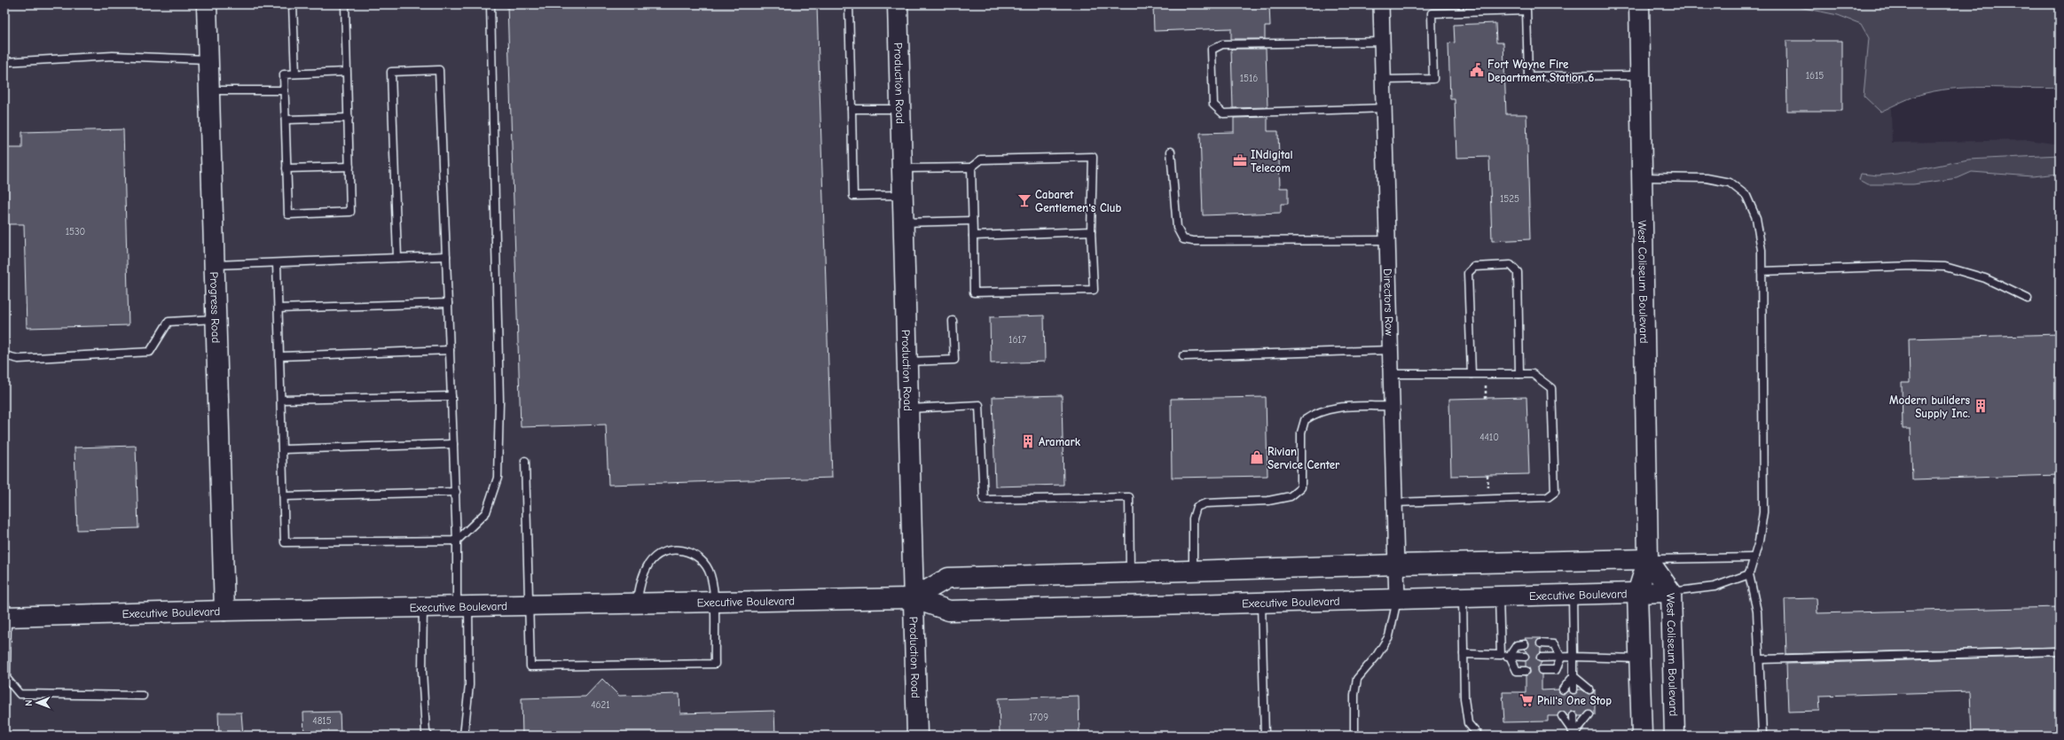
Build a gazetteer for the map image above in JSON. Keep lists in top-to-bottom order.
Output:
{
  "streets": {
    "main road": [
      "Production Road",
      "West Coliseum Boulevard",
      "Progress Road",
      "Executive Boulevard"
    ],
    "street": ["Directors Row"]
  },
  "crossings": [
    ["Production Road", "Executive Boulevard"],
    ["West Coliseum Boulevard", "Executive Boulevard"],
    ["Directors Row", "Executive Boulevard"],
    ["Progress Road", "Executive Boulevard"]
  ],
  "places": {
    "public building": ["Fort Wayne Fire Department Station 6"],
    "office": ["INdigital Telecom"],
    "bar": ["Cabaret Gentlemen's Club"],
    "building": ["Modern builders Supply Inc.", "Aramark"],
    "shop": ["Rivian Service Center"],
    "supermarket": ["Phil's One Stop"]
  },
  "house_numbers": [
    "1615",
    "1516",
    "1525",
    "1530",
    "1617",
    "4410",
    "4621",
    "1709",
    "4815"
  ],
  "north": "left"
}
